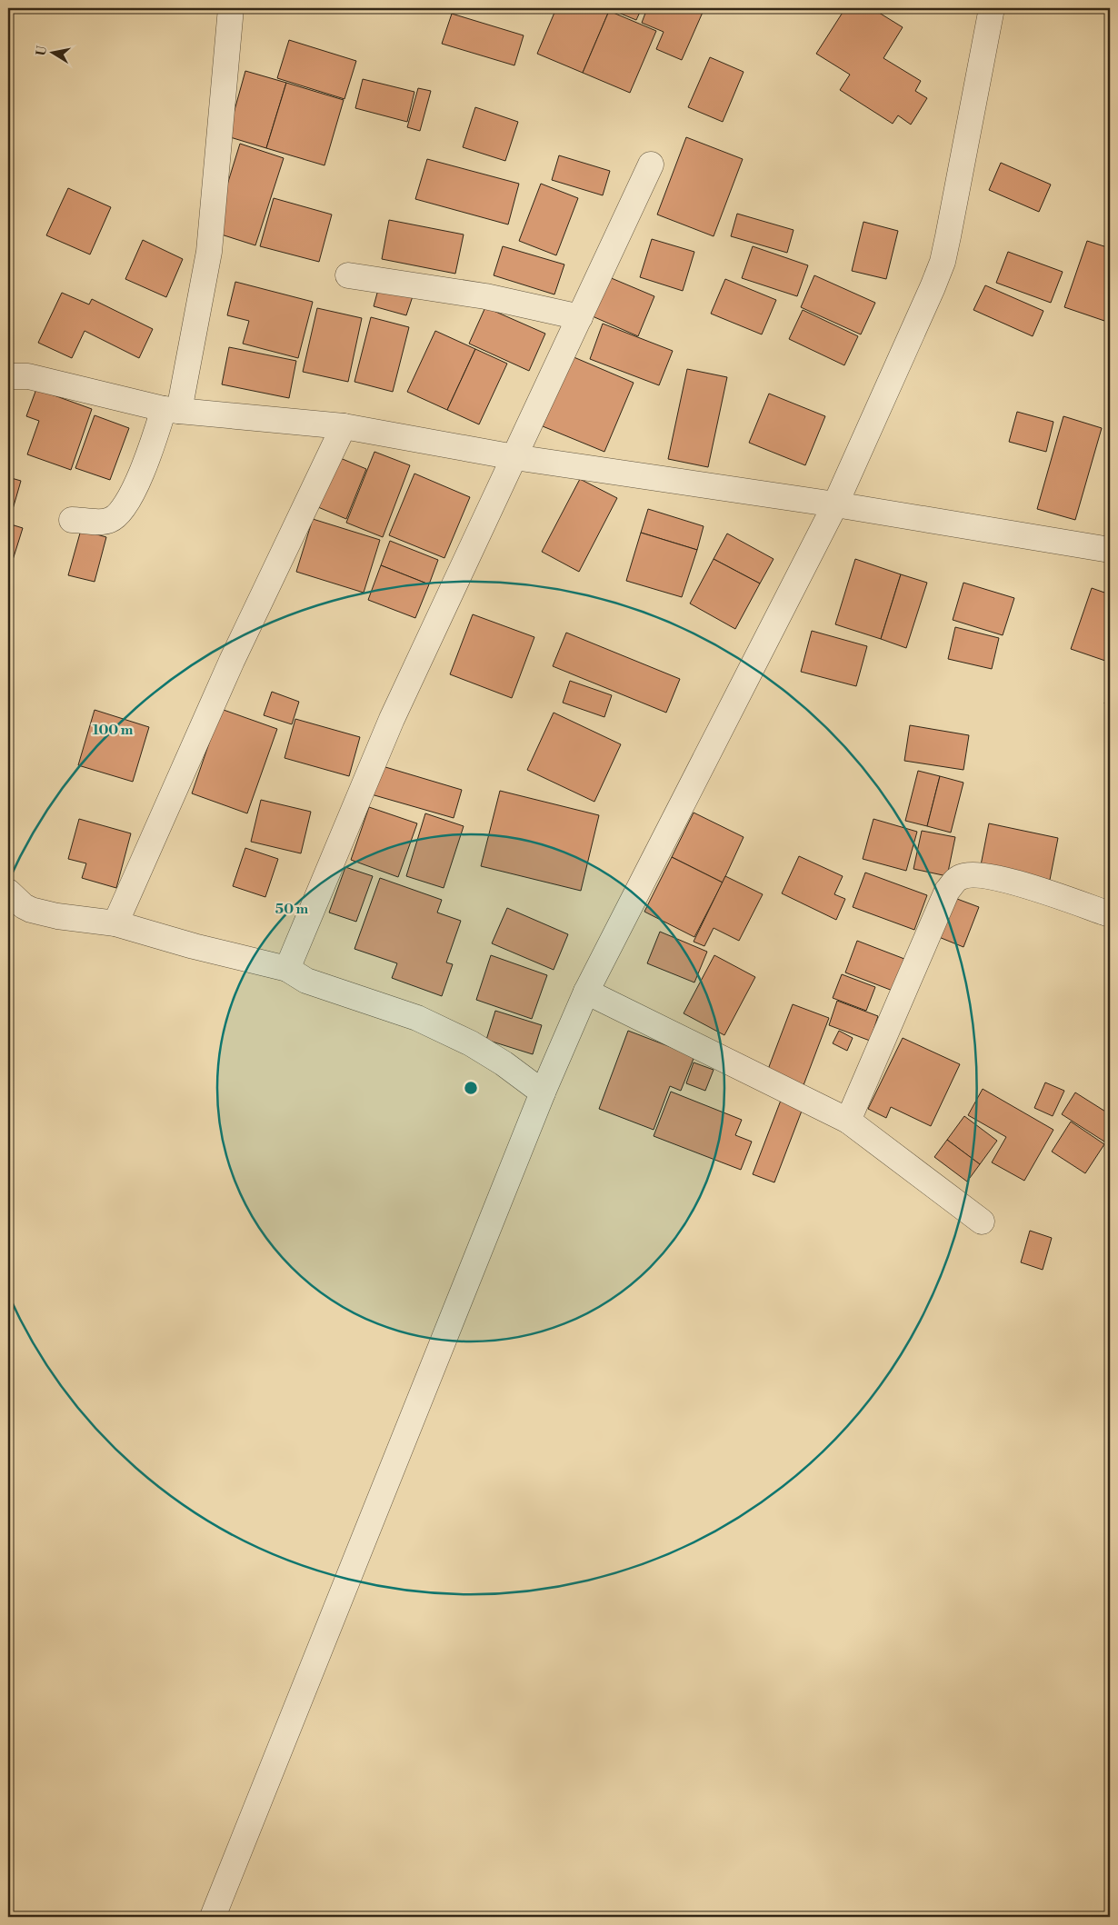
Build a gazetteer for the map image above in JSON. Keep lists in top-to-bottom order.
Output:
{
  "north": "left",
  "rings": ["100 m", "50 m"]
}
